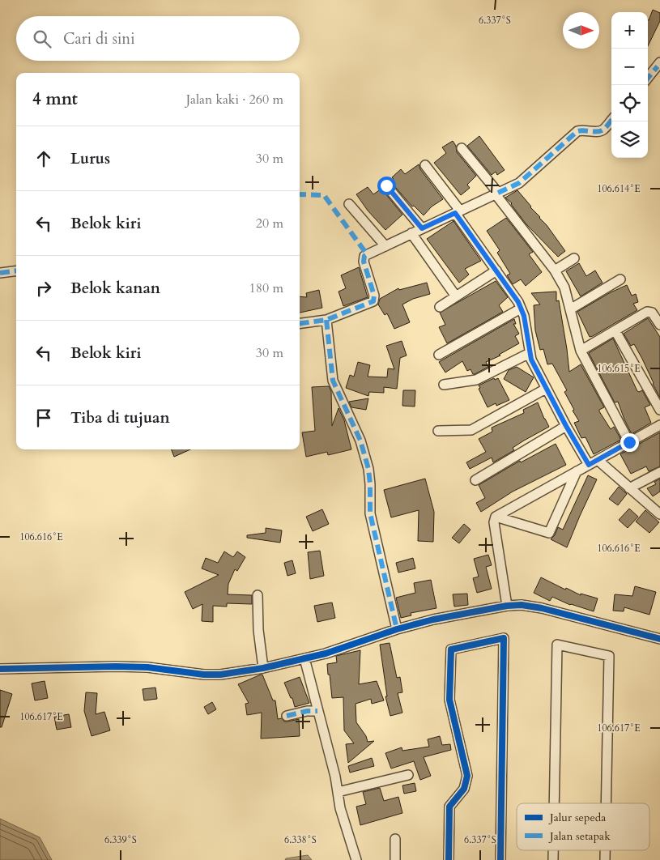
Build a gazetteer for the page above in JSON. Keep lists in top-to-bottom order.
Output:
{
  "legend": ["Jalur sepeda", "Jalan setapak"],
  "north": "right",
  "page": {
    "map_buttons": ["+", "−"],
    "search": "Cari di sini",
    "heading": ["4 mnt", "Jalan kaki · 260 m"],
    "list": [
      ["Lurus", "30 m"],
      ["Belok kiri", "20 m"],
      ["Belok kanan", "180 m"],
      ["Belok kiri", "30 m"],
      "Tiba di tujuan"
    ]
  },
  "coordinates": [
    "6.337°S",
    "106.614°E",
    "106.615°E",
    "106.616°E",
    "106.617°E",
    "6.339°S",
    "6.338°S"
  ]
}
